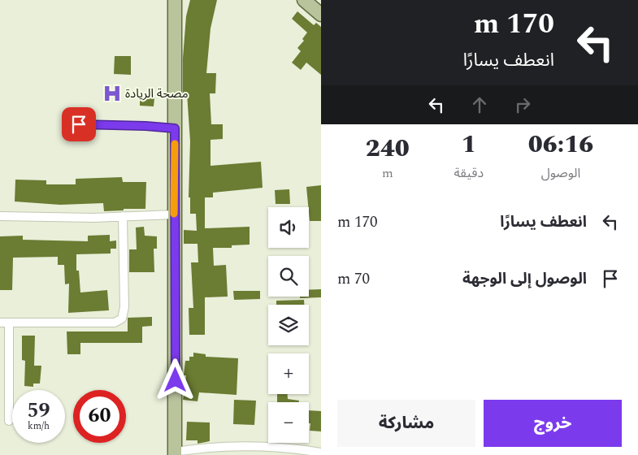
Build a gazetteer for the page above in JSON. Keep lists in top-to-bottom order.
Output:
{
  "places": {
    "hospital": ["مصحة الريادة"]
  },
  "page": {
    "turn": ["170 m", "انعطف يسارًا"],
    "eta": [
      "06:16",
      "الوصول",
      "1",
      "دقيقة",
      "240",
      "m"
    ],
    "list": [
      {
        "name": "انعطف يسارًا",
        "value": "170 m"
      },
      {
        "name": "الوصول إلى الوجهة",
        "value": "70 m"
      }
    ],
    "map_buttons": ["+", "−"],
    "speed": "59 km/h",
    "limit": "60",
    "buttons": ["خروج", "مشاركة"]
  }
}
